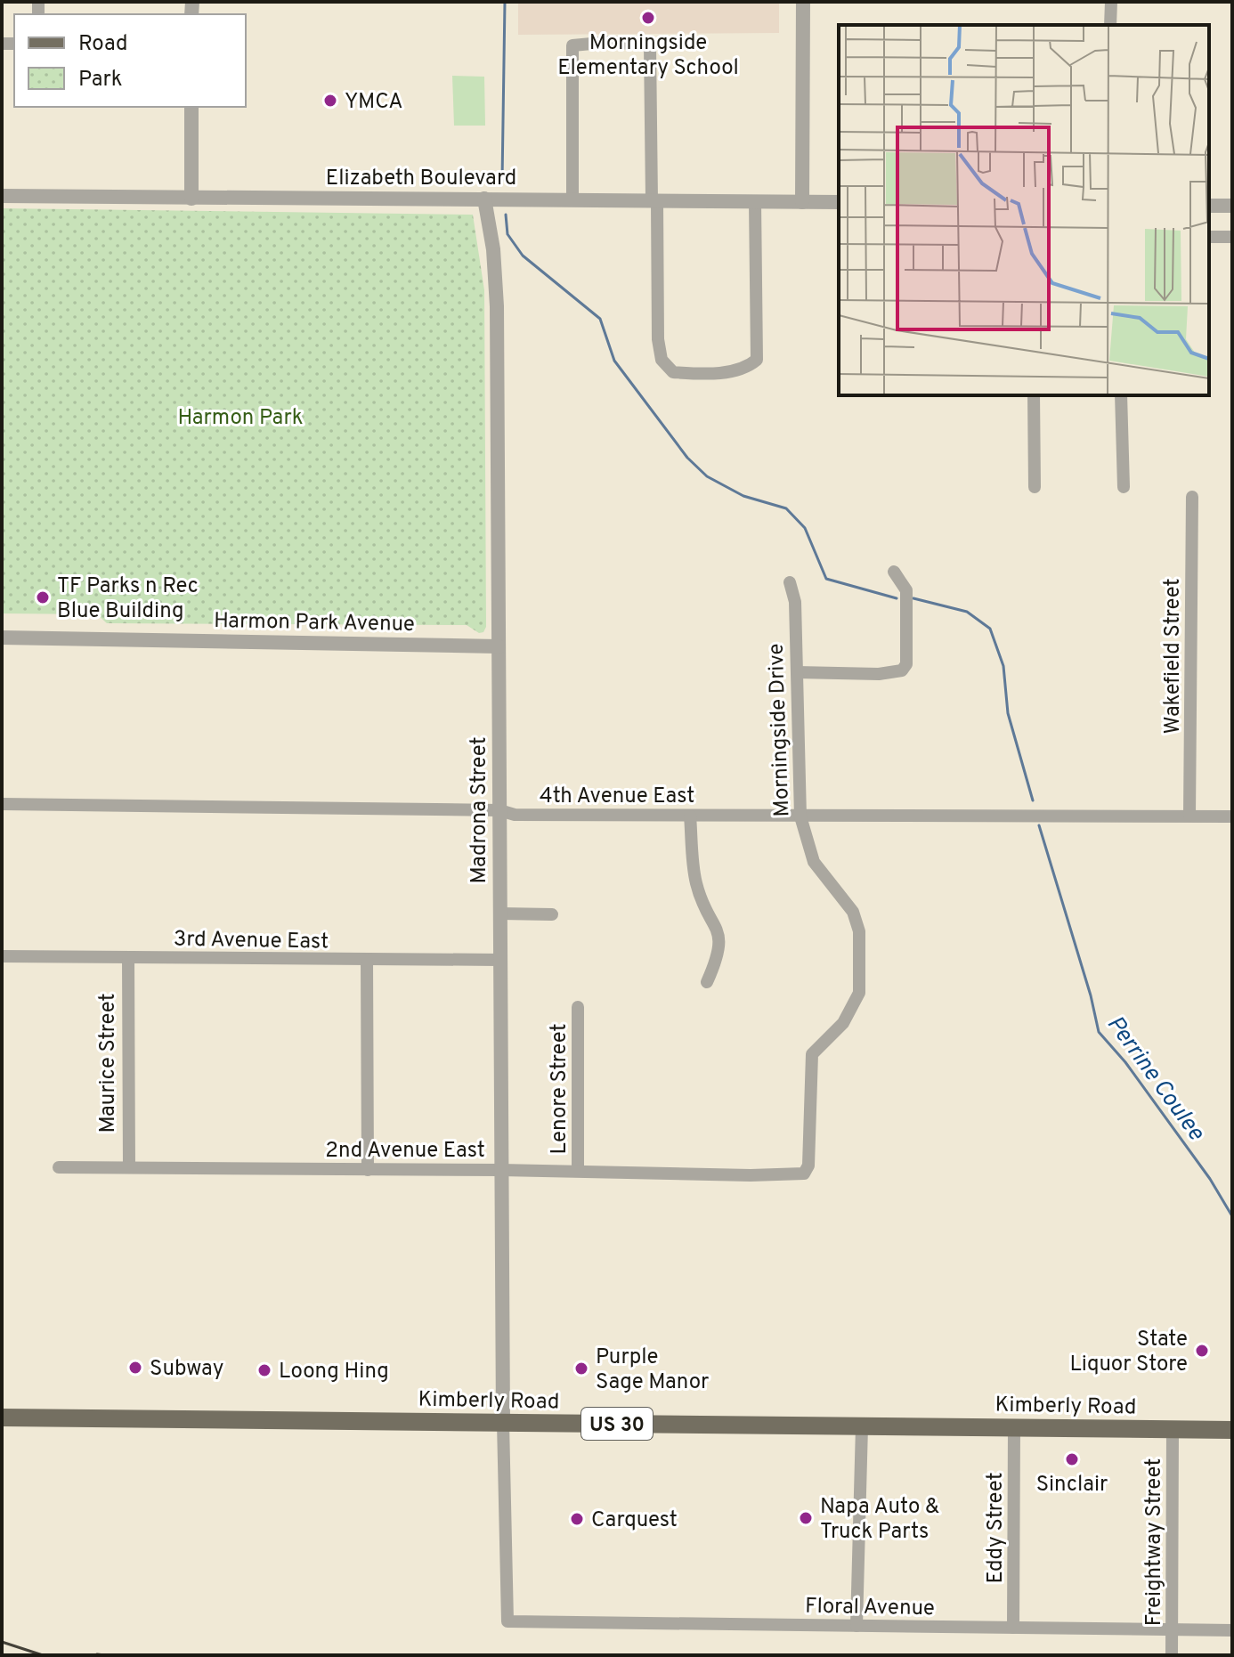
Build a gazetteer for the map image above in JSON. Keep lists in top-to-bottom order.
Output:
{
  "streets": {
    "main road": ["Kimberly Road", "US 30"],
    "street": [
      "Elizabeth Boulevard",
      "Harmon Park Avenue",
      "Wakefield Street",
      "Morningside Drive",
      "4th Avenue East",
      "Madrona Street",
      "3rd Avenue East",
      "Maurice Street",
      "Lenore Street",
      "2nd Avenue East",
      "Eddy Street",
      "Freightway Street",
      "Floral Avenue"
    ]
  },
  "crossings": [
    ["Elizabeth Boulevard", "Madrona Street"],
    ["Harmon Park Avenue", "Madrona Street"],
    ["Wakefield Street", "4th Avenue East"],
    ["Morningside Drive", "4th Avenue East"],
    ["Morningside Drive", "2nd Avenue East"],
    ["4th Avenue East", "Madrona Street"],
    ["Madrona Street", "3rd Avenue East"],
    ["Madrona Street", "2nd Avenue East"],
    ["Madrona Street", "Kimberly Road"],
    ["Madrona Street", "Floral Avenue"],
    ["3rd Avenue East", "Maurice Street"],
    ["Maurice Street", "2nd Avenue East"],
    ["Lenore Street", "2nd Avenue East"],
    ["Kimberly Road", "Eddy Street"],
    ["Kimberly Road", "Freightway Street"],
    ["Kimberly Road", "Floral Avenue"],
    ["Eddy Street", "Floral Avenue"],
    ["Freightway Street", "Floral Avenue"]
  ],
  "water": ["Perrine Coulee"],
  "parks": ["Harmon Park"],
  "places": [
    "Morningside Elementary School",
    "YMCA",
    "TF Parks n Rec Blue Building",
    "State Liquor Store",
    "Subway",
    "Purple Sage Manor",
    "Loong Hing",
    "Sinclair",
    "Napa Auto & Truck Parts",
    "Carquest"
  ],
  "legend": ["Road", "Park"]
}
